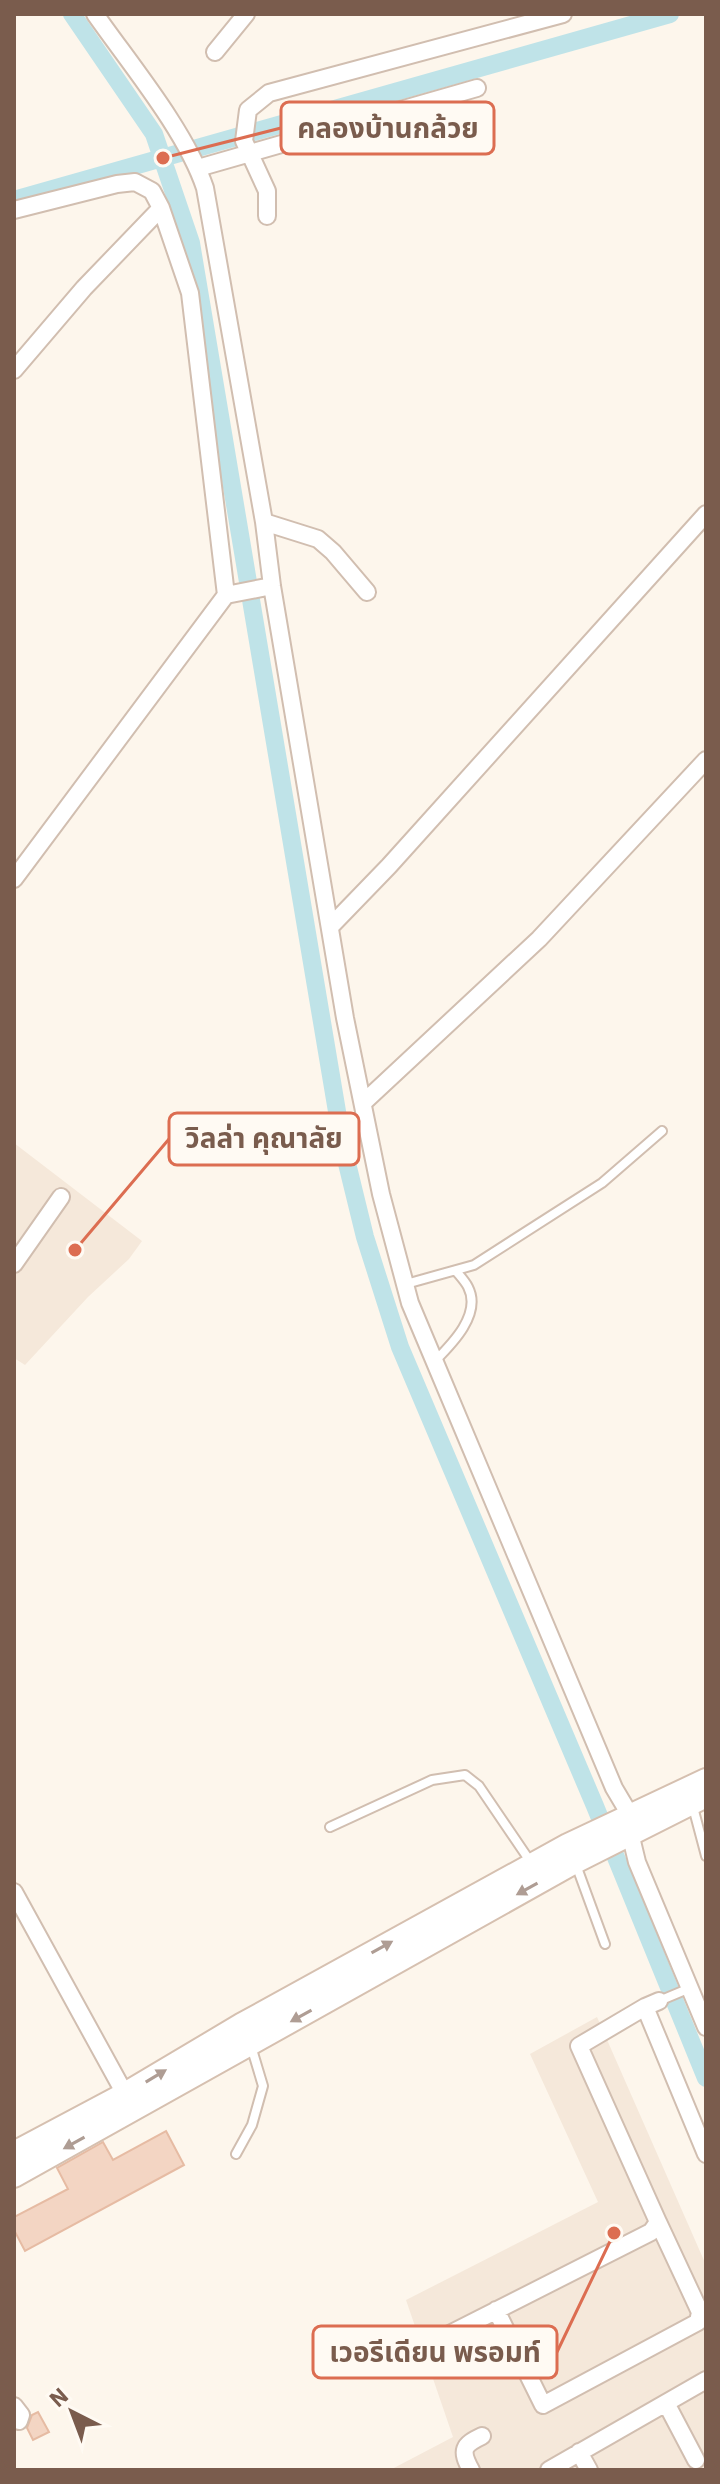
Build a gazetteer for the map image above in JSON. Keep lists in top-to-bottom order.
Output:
{
  "places": ["คลองบ้านกล้วย", "วิลล่า คุณาลัย", "เวอรีเดียน พรอมท์"],
  "north": "top left"
}
